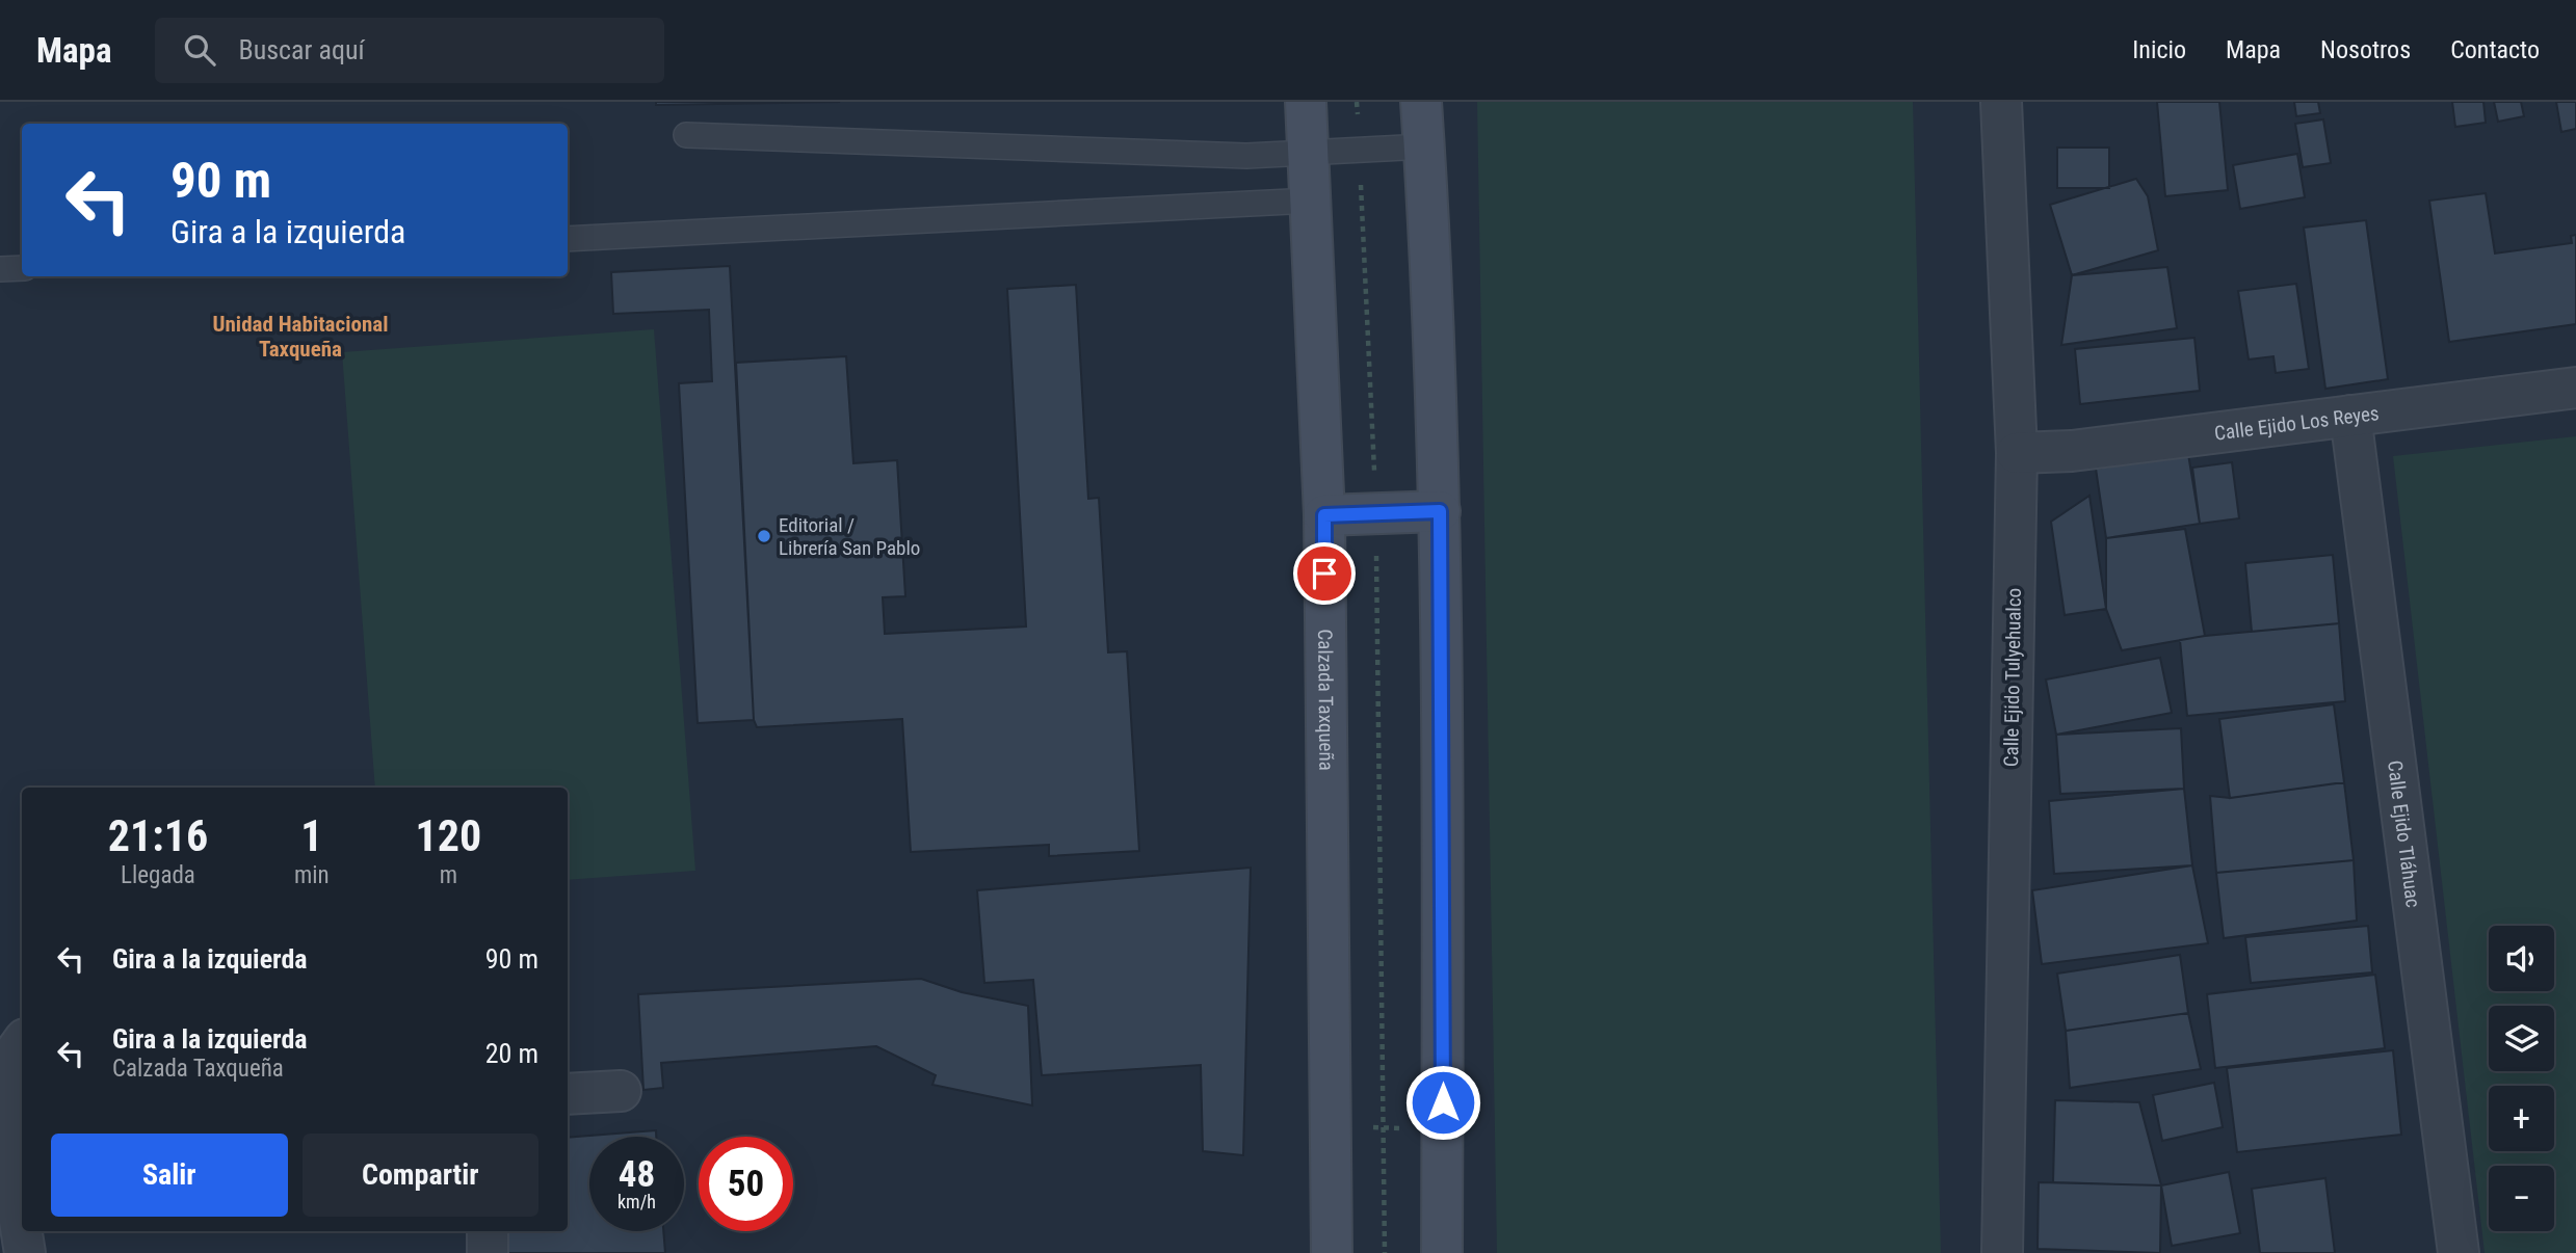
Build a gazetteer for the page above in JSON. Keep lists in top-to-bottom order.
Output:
{
  "streets": {
    "main road": ["Calzada Taxqueña"],
    "street": ["Calle Ejido Los Reyes", "Calle Ejido Tulyehualco", "Calle Ejido Tláhuac"]
  },
  "crossings": [
    ["Calle Ejido Los Reyes", "Calle Ejido Tulyehualco"],
    ["Calle Ejido Los Reyes", "Calle Ejido Tláhuac"]
  ],
  "districts": ["Unidad Habitacional Taxqueña"],
  "places": ["Editorial / Librería San Pablo"],
  "page": {
    "header": "Mapa",
    "search": "Buscar aquí",
    "nav": [
      "Inicio",
      "Mapa",
      "Nosotros",
      "Contacto"
    ],
    "turn": ["90 m", "Gira a la izquierda"],
    "eta": [
      "21:16",
      "Llegada",
      "1",
      "min",
      "120",
      "m"
    ],
    "list": [
      {
        "name": "Gira a la izquierda",
        "value": "90 m"
      },
      {
        "name": "Gira a la izquierda",
        "note": "Calzada Taxqueña",
        "value": "20 m"
      }
    ],
    "map_buttons": ["+", "−"],
    "buttons": ["Salir", "Compartir"],
    "speed": "48 km/h",
    "limit": "50"
  }
}
